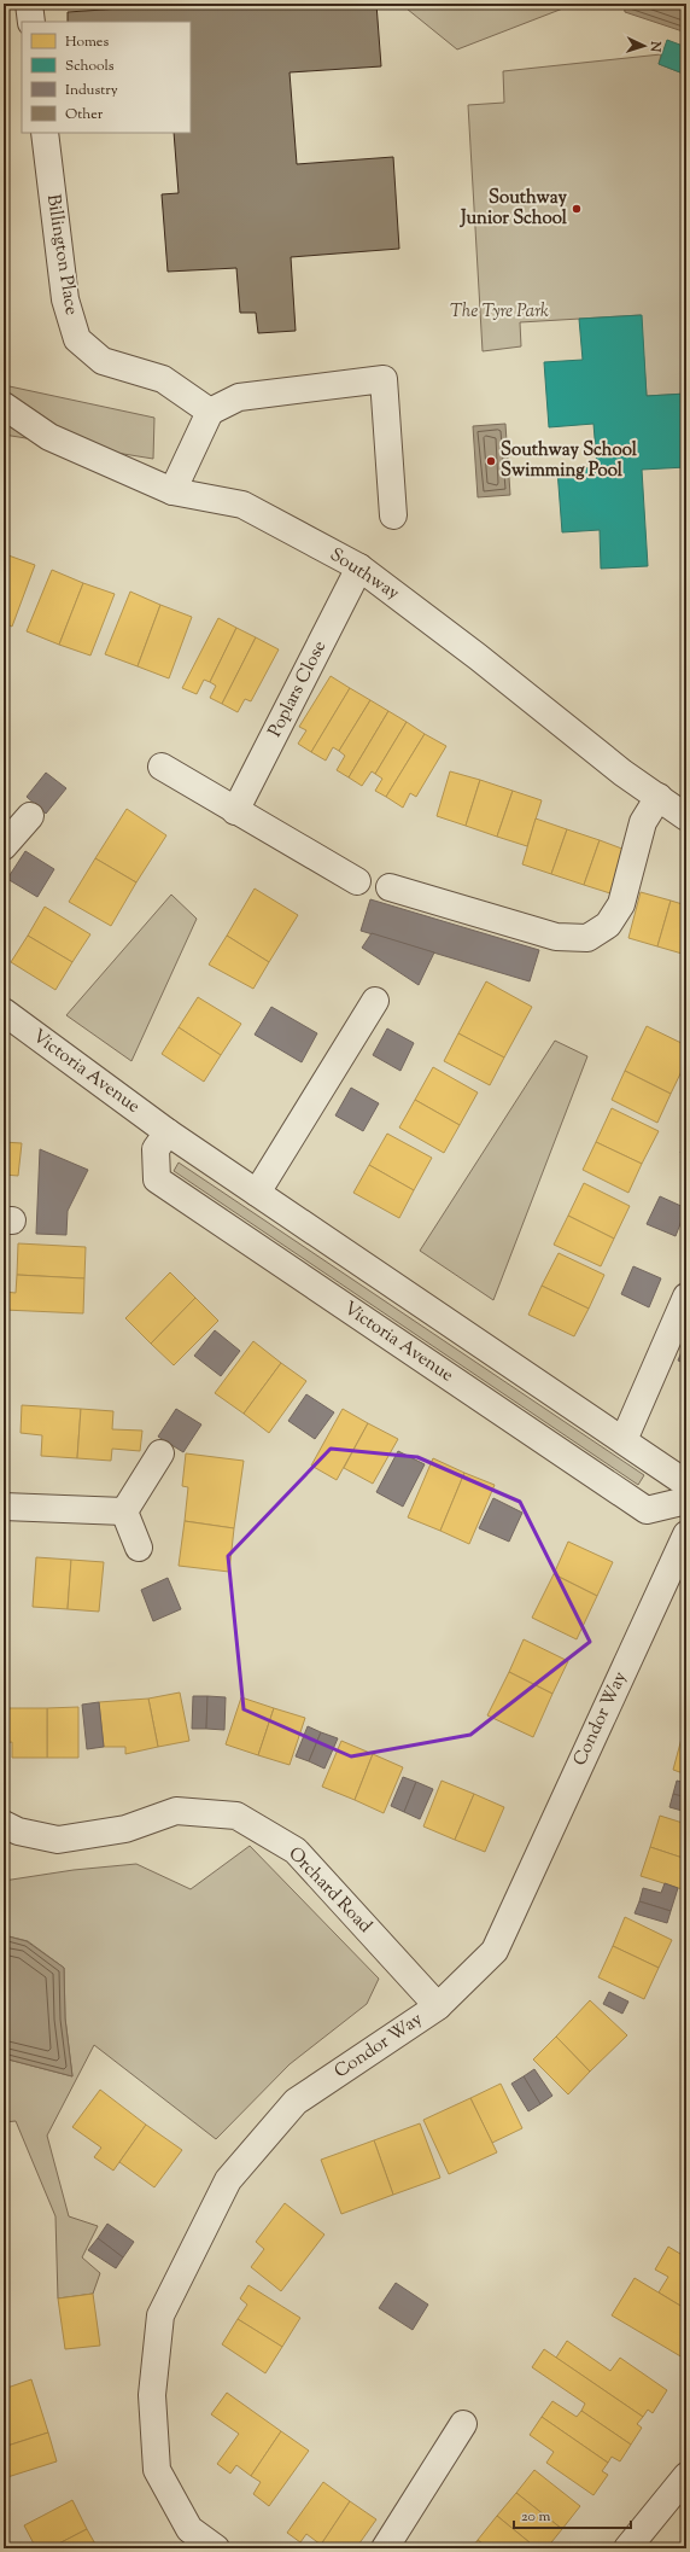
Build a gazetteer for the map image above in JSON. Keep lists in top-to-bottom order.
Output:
{
  "streets": {
    "street": [
      "Billington Place",
      "Southway",
      "Poplars Close",
      "Victoria Avenue",
      "Condor Way",
      "Orchard Road"
    ]
  },
  "crossings": [
    ["Southway", "Poplars Close"],
    ["Condor Way", "Orchard Road"]
  ],
  "parks": ["The Tyre Park"],
  "places": ["Southway Junior School", "Southway School Swimming Pool"],
  "legend": [
    "Homes",
    "Schools",
    "Industry",
    "Other"
  ],
  "scale_bar": "20 m",
  "north": "right"
}
